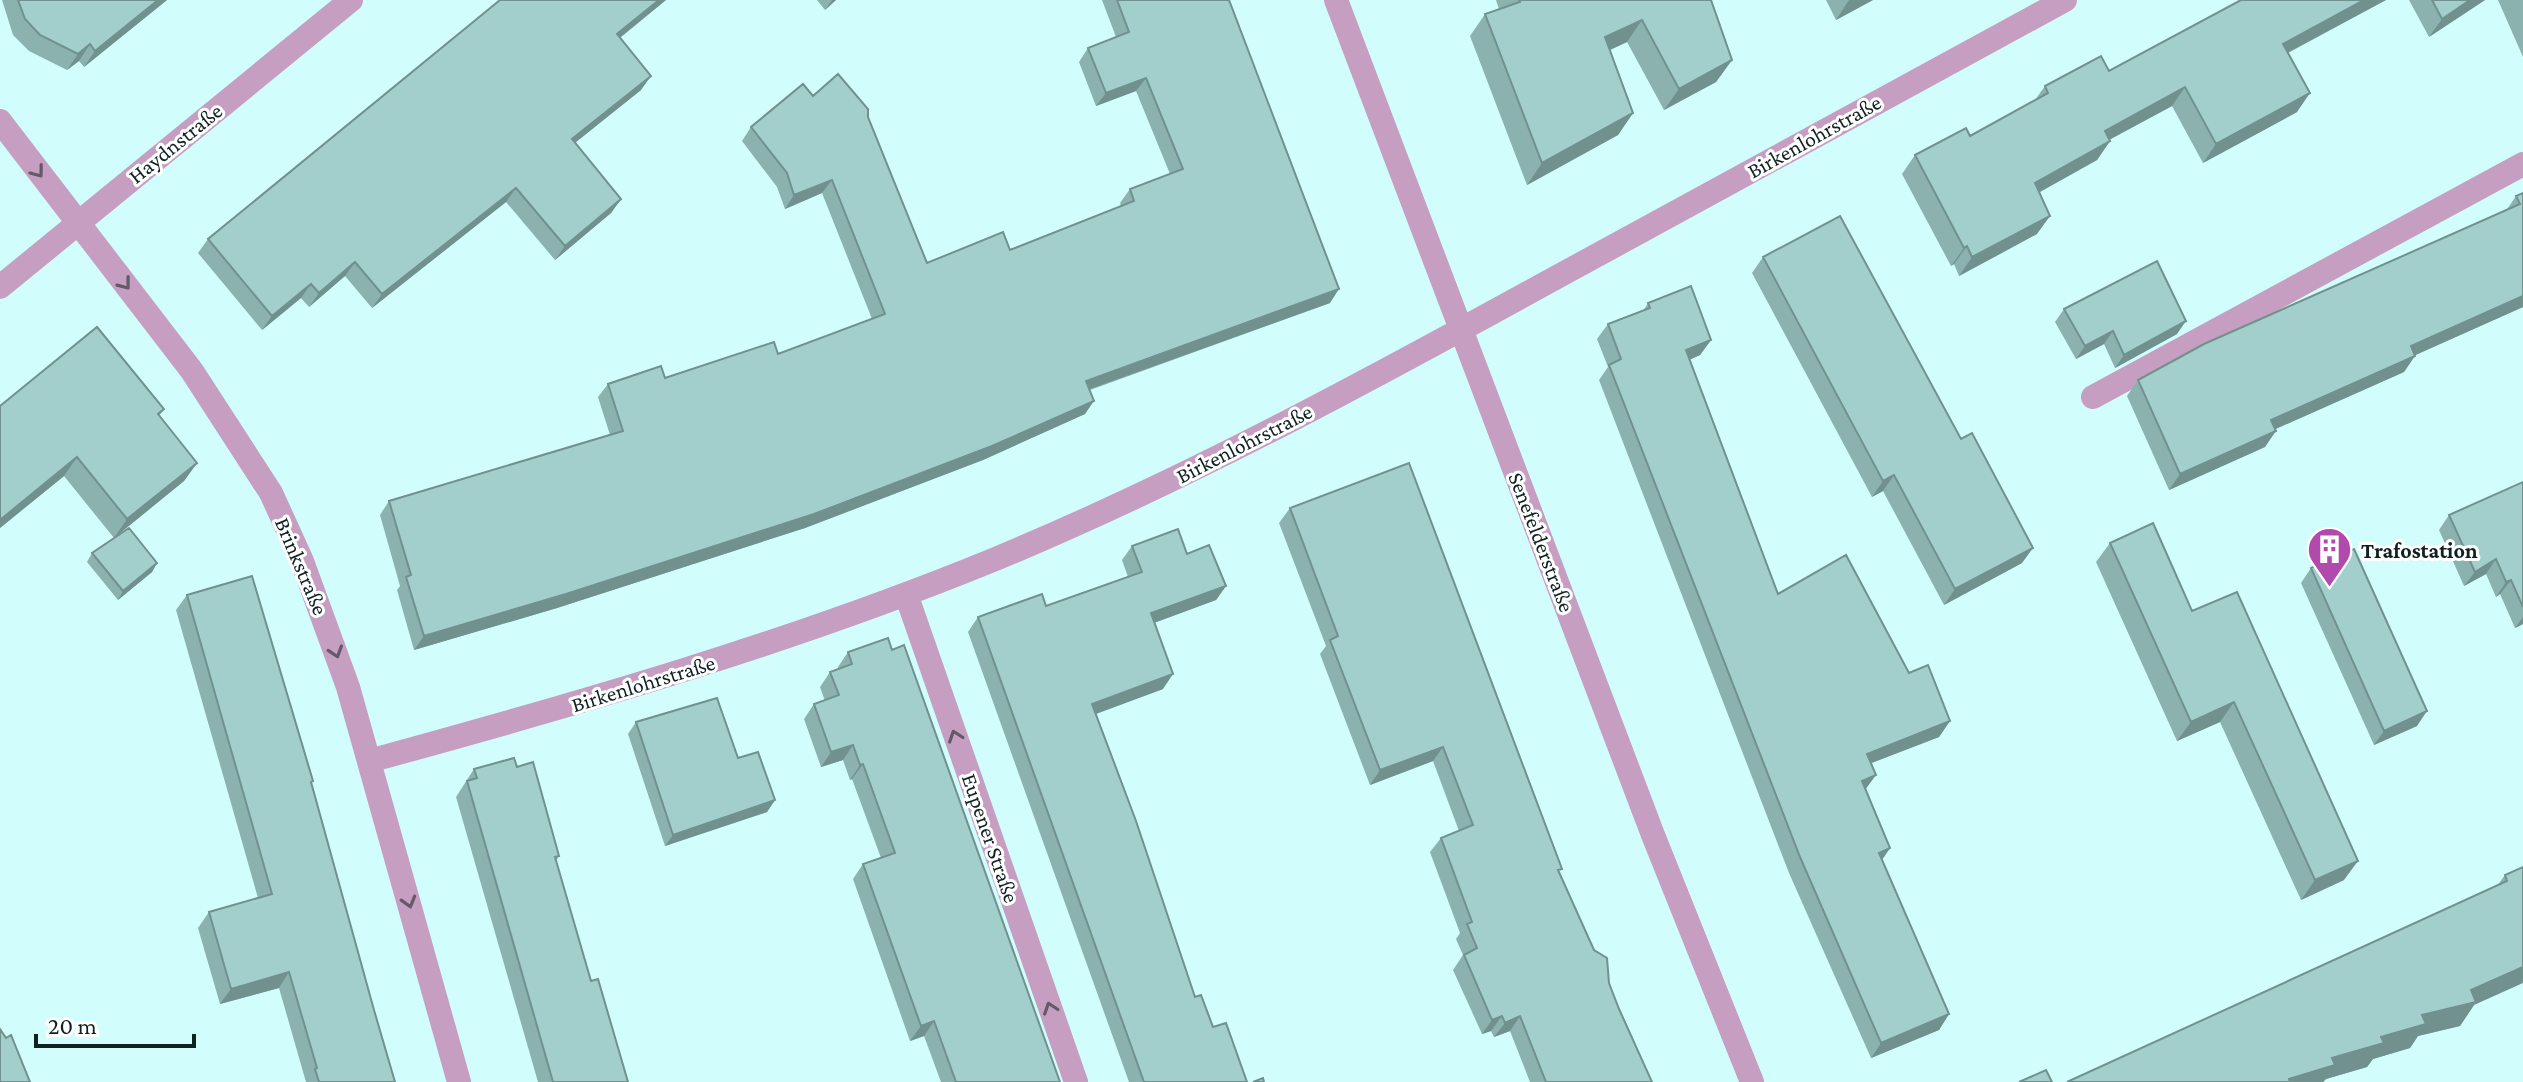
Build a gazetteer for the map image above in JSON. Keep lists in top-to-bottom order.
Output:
{
  "streets": {
    "street": [
      "Birkenlohrstraße",
      "Haydnstraße",
      "Senefelderstraße",
      "Brinkstraße",
      "Eupener Straße"
    ]
  },
  "crossings": [
    ["Birkenlohrstraße", "Senefelderstraße"],
    ["Birkenlohrstraße", "Brinkstraße"],
    ["Birkenlohrstraße", "Eupener Straße"],
    ["Haydnstraße", "Brinkstraße"]
  ],
  "one_way": ["Brinkstraße", "Eupener Straße"],
  "places": {
    "building": ["Trafostation"]
  },
  "scale_bar": "20 m"
}
